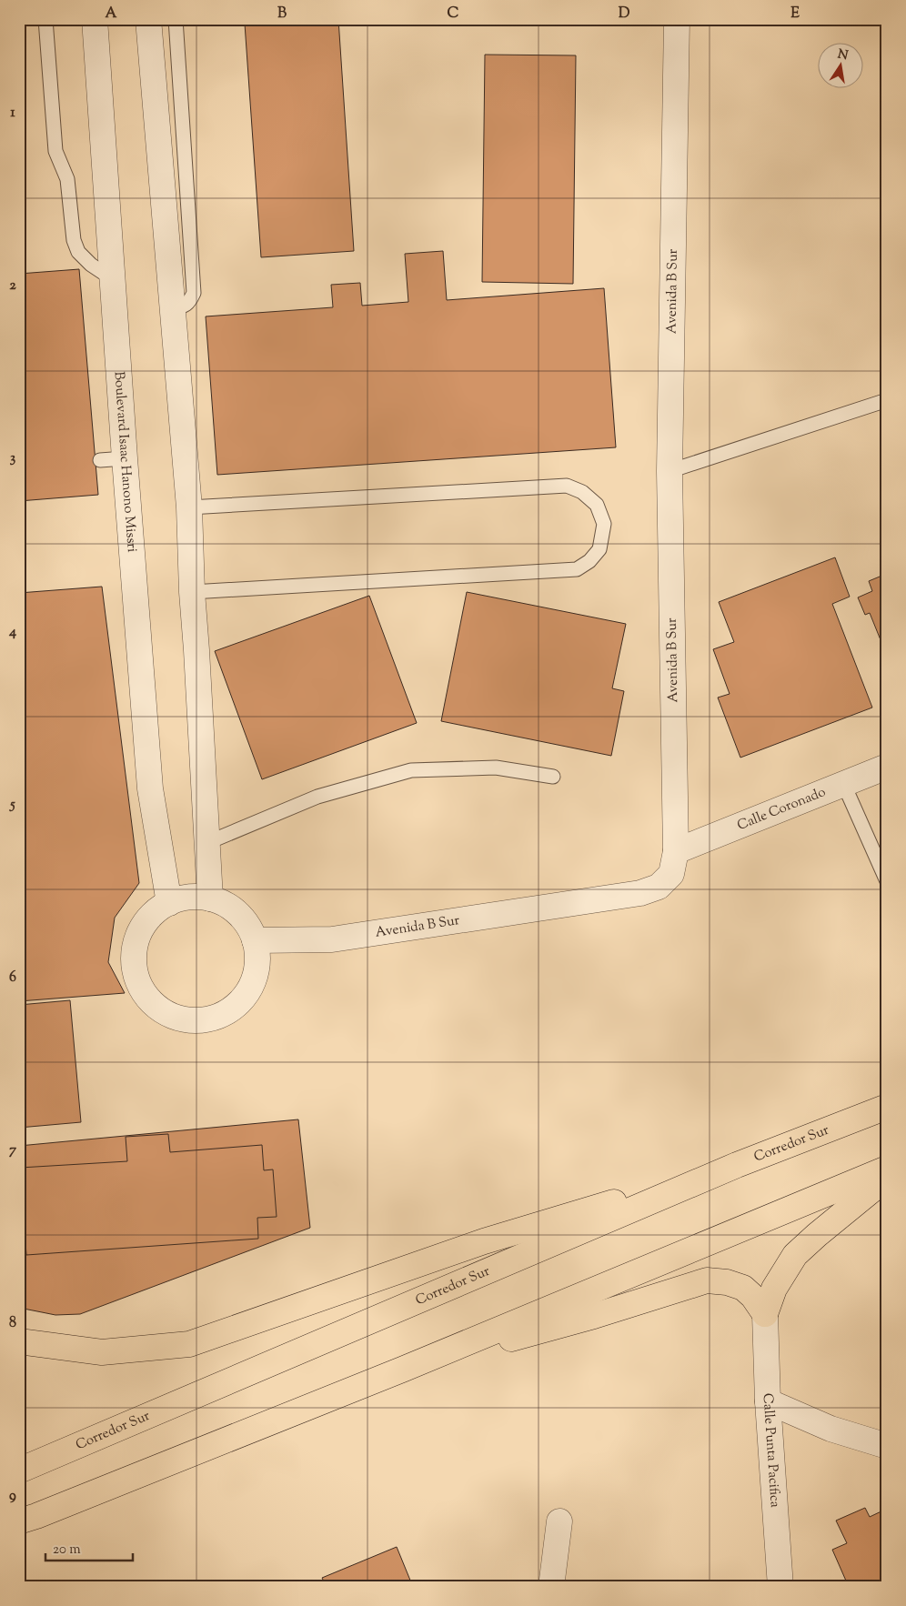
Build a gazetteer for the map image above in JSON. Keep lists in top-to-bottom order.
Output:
{
  "streets": {
    "highway": ["Corredor Sur"],
    "street": [
      "Avenida B Sur",
      "Boulevard Isaac Hanono Missri",
      "Calle Coronado",
      "Calle Punta Pacifica"
    ]
  },
  "crossings": [
    ["Avenida B Sur", "Boulevard Isaac Hanono Missri"],
    ["Avenida B Sur", "Calle Coronado"]
  ],
  "scale_bar": "20 m",
  "north": "top",
  "grid": {
    "columns": [
      "A",
      "B",
      "C",
      "D",
      "E"
    ],
    "rows": [
      "1",
      "2",
      "3",
      "4",
      "5",
      "6",
      "7",
      "8",
      "9"
    ]
  }
}
